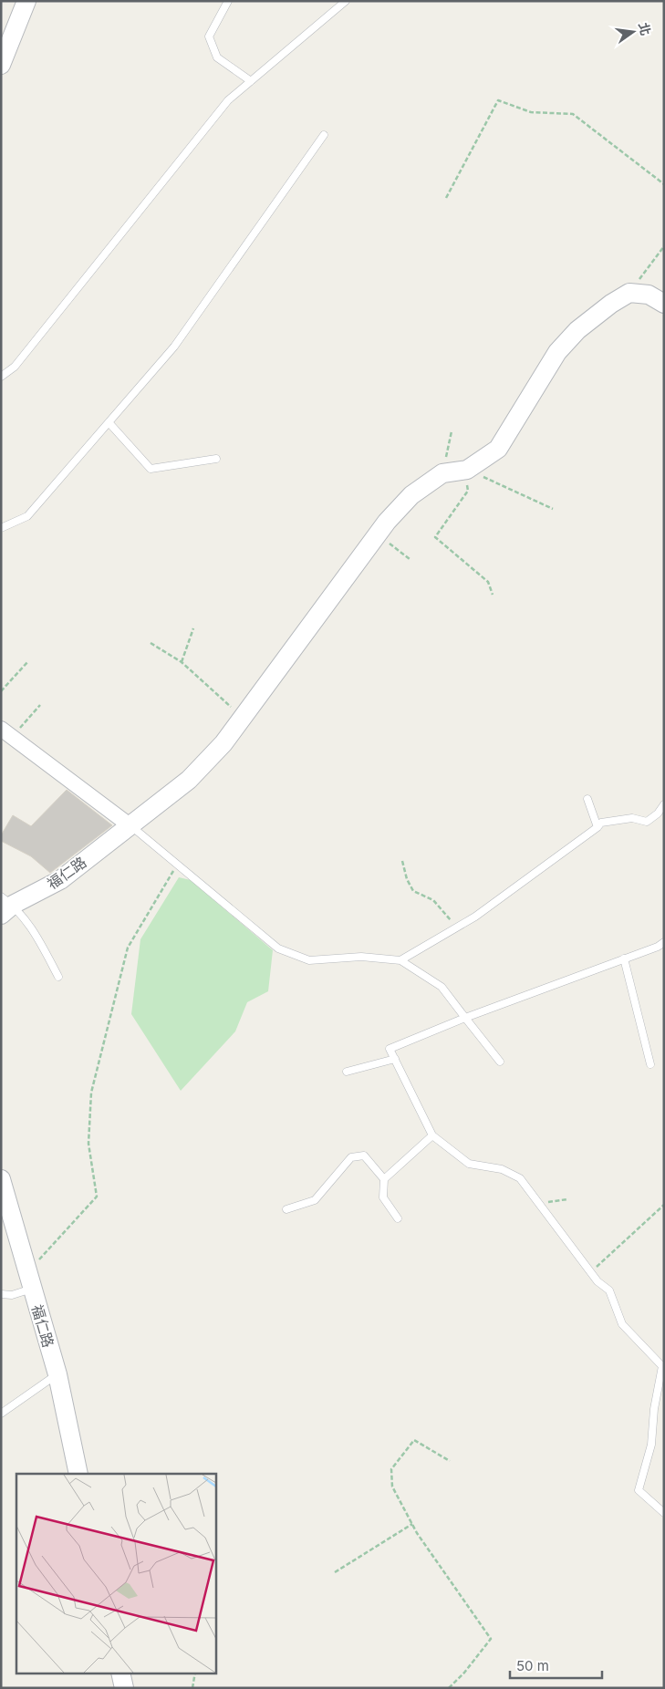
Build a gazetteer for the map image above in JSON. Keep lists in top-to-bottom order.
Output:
{
  "streets": {
    "street": ["福仁路"]
  },
  "scale_bar": "50 m",
  "north": "right"
}
